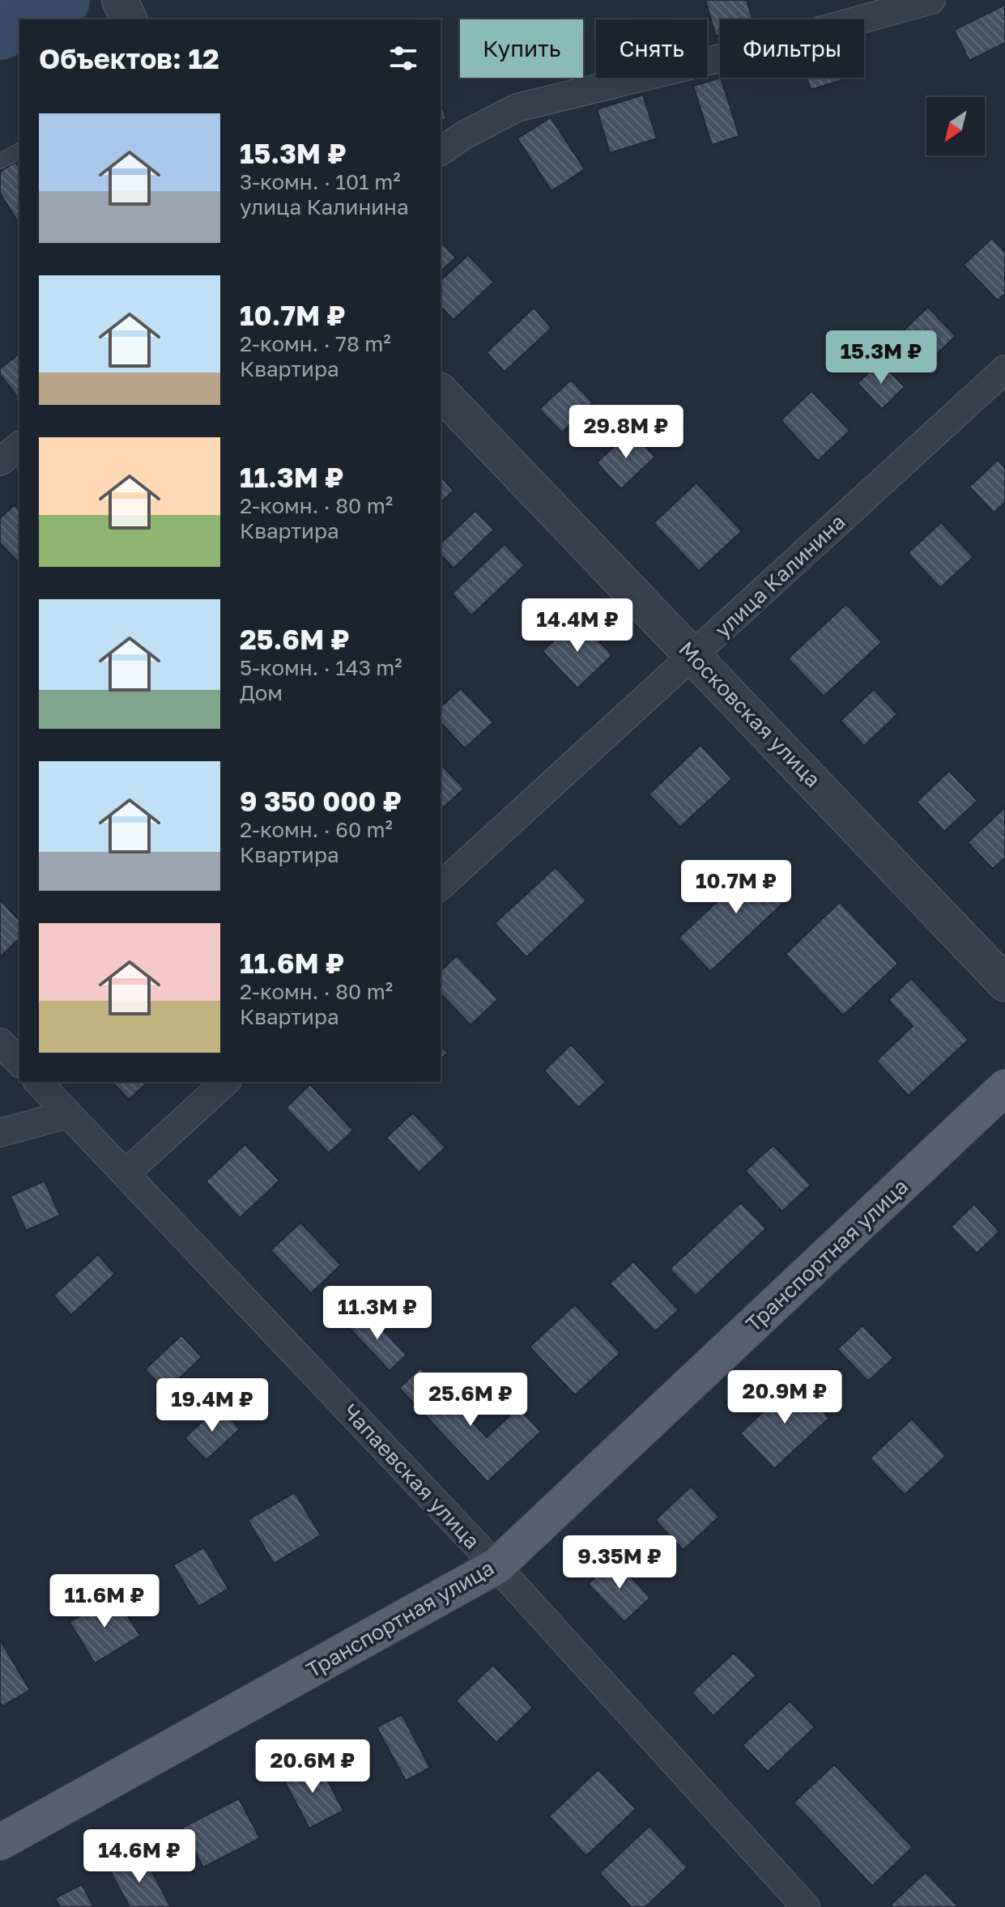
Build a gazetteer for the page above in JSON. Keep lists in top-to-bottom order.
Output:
{
  "streets": {
    "main road": ["Транспортная улица"],
    "street": ["улица Калинина", "Московская улица", "Чапаевская улица"]
  },
  "crossings": [
    ["улица Калинина", "Московская улица"],
    ["Транспортная улица", "Чапаевская улица"]
  ],
  "north": "bottom left",
  "page": {
    "chip": ["Купить", "Снять", "Фильтры"],
    "heading": "Объектов: 12",
    "list": [
      {
        "name": "15.3M ₽",
        "note": "3-комн. · 101 m² · улица Калинина"
      },
      {
        "name": "10.7M ₽",
        "note": "2-комн. · 78 m² · Квартира"
      },
      {
        "name": "11.3M ₽",
        "note": "2-комн. · 80 m² · Квартира"
      },
      {
        "name": "25.6M ₽",
        "note": "5-комн. · 143 m² · Дом"
      },
      {
        "name": "9 350 000 ₽",
        "note": "2-комн. · 60 m² · Квартира"
      },
      {
        "name": "11.6M ₽",
        "note": "2-комн. · 80 m² · Квартира"
      }
    ],
    "price": [
      "15.3M ₽",
      "29.8M ₽",
      "14.4M ₽",
      "10.7M ₽",
      "11.3M ₽",
      "20.9M ₽",
      "25.6M ₽",
      "19.4M ₽",
      "9.35M ₽",
      "11.6M ₽",
      "20.6M ₽",
      "14.6M ₽"
    ]
  }
}
